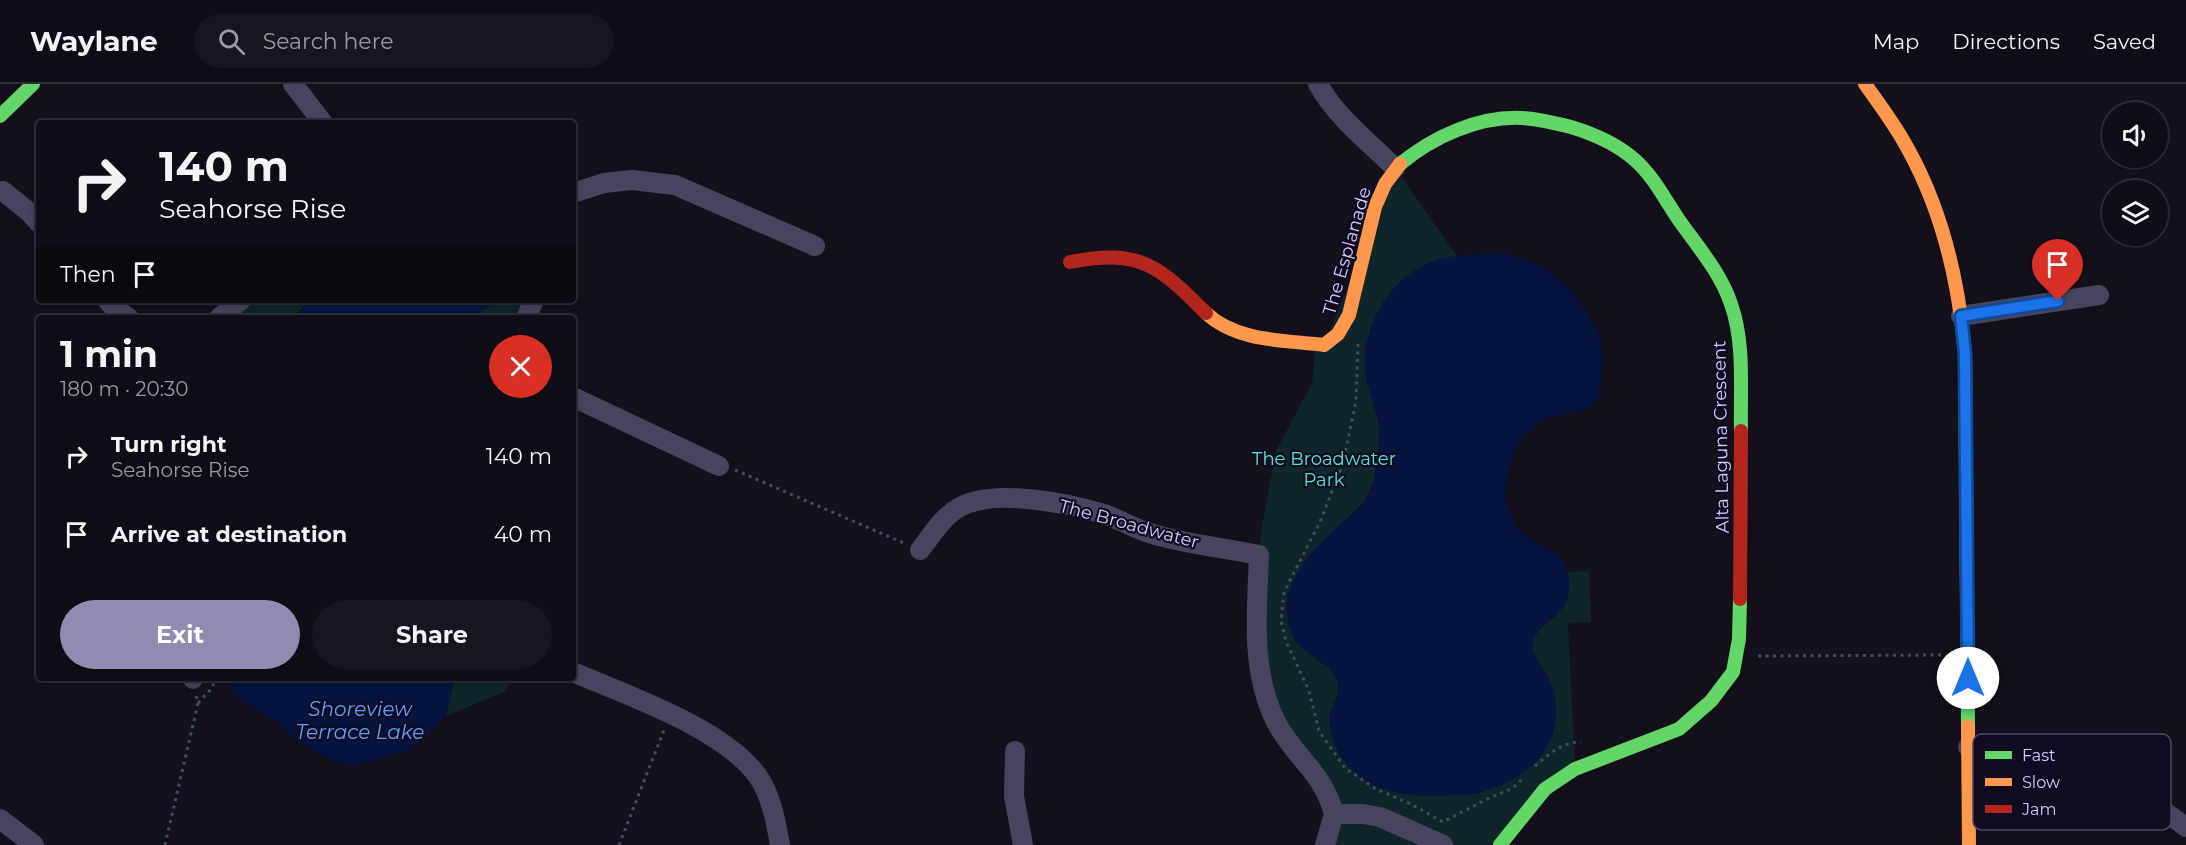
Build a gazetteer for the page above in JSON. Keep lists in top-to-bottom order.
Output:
{
  "streets": {
    "street": ["The Esplanade", "Alta Laguna Crescent", "The Broadwater"]
  },
  "crossings": [
    ["The Esplanade", "Alta Laguna Crescent"]
  ],
  "water": ["Shoreview Terrace Lake"],
  "parks": ["The Broadwater Park"],
  "legend": ["Fast", "Slow", "Jam"],
  "page": {
    "header": "Waylane",
    "search": "Search here",
    "nav": ["Map", "Directions", "Saved"],
    "turn": ["140 m", "Seahorse Rise"],
    "then": "Then",
    "heading": ["1 min", "180 m · 20:30"],
    "list": [
      {
        "name": "Turn right",
        "note": "Seahorse Rise",
        "value": "140 m"
      },
      {
        "name": "Arrive at destination",
        "value": "40 m"
      }
    ],
    "buttons": ["Exit", "Share"]
  }
}
